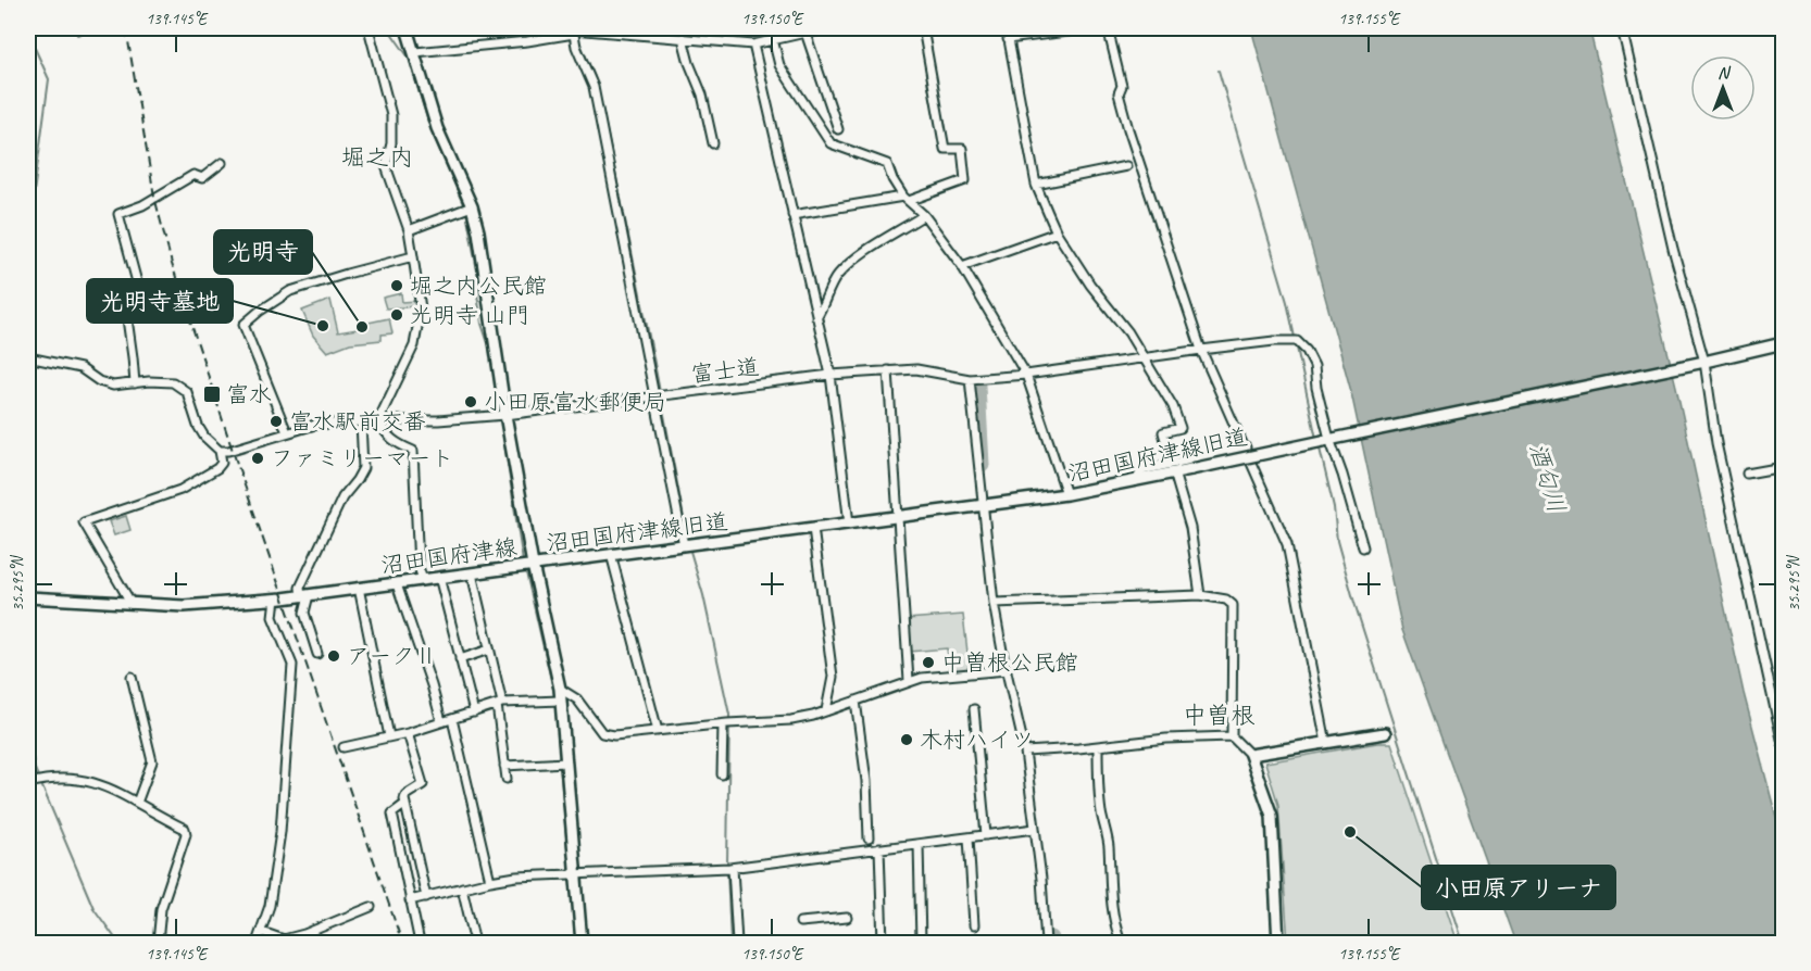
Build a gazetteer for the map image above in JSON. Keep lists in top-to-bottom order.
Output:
{
  "streets": {
    "street": ["富士道", "沼田国府津線旧道", "沼田国府津線"]
  },
  "crossings": [
    ["富士道", "沼田国府津線旧道"],
    ["沼田国府津線旧道", "沼田国府津線"]
  ],
  "districts": ["堀之内", "中曽根"],
  "water": ["酒匂川"],
  "places": {
    "other": [
      "堀之内公民館",
      "光明寺 山門",
      "光明寺墓地",
      "光明寺",
      "小田原富水郵便局",
      "富水駅前交番",
      "ファミリーマート",
      "アークⅡ",
      "中曽根公民館",
      "木村ハイツ",
      "小田原アリーナ"
    ],
    "transit": ["富水"]
  },
  "north": "top",
  "coordinates": [
    "139.145°E",
    "139.150°E",
    "139.155°E",
    "35.295°N"
  ]
}
